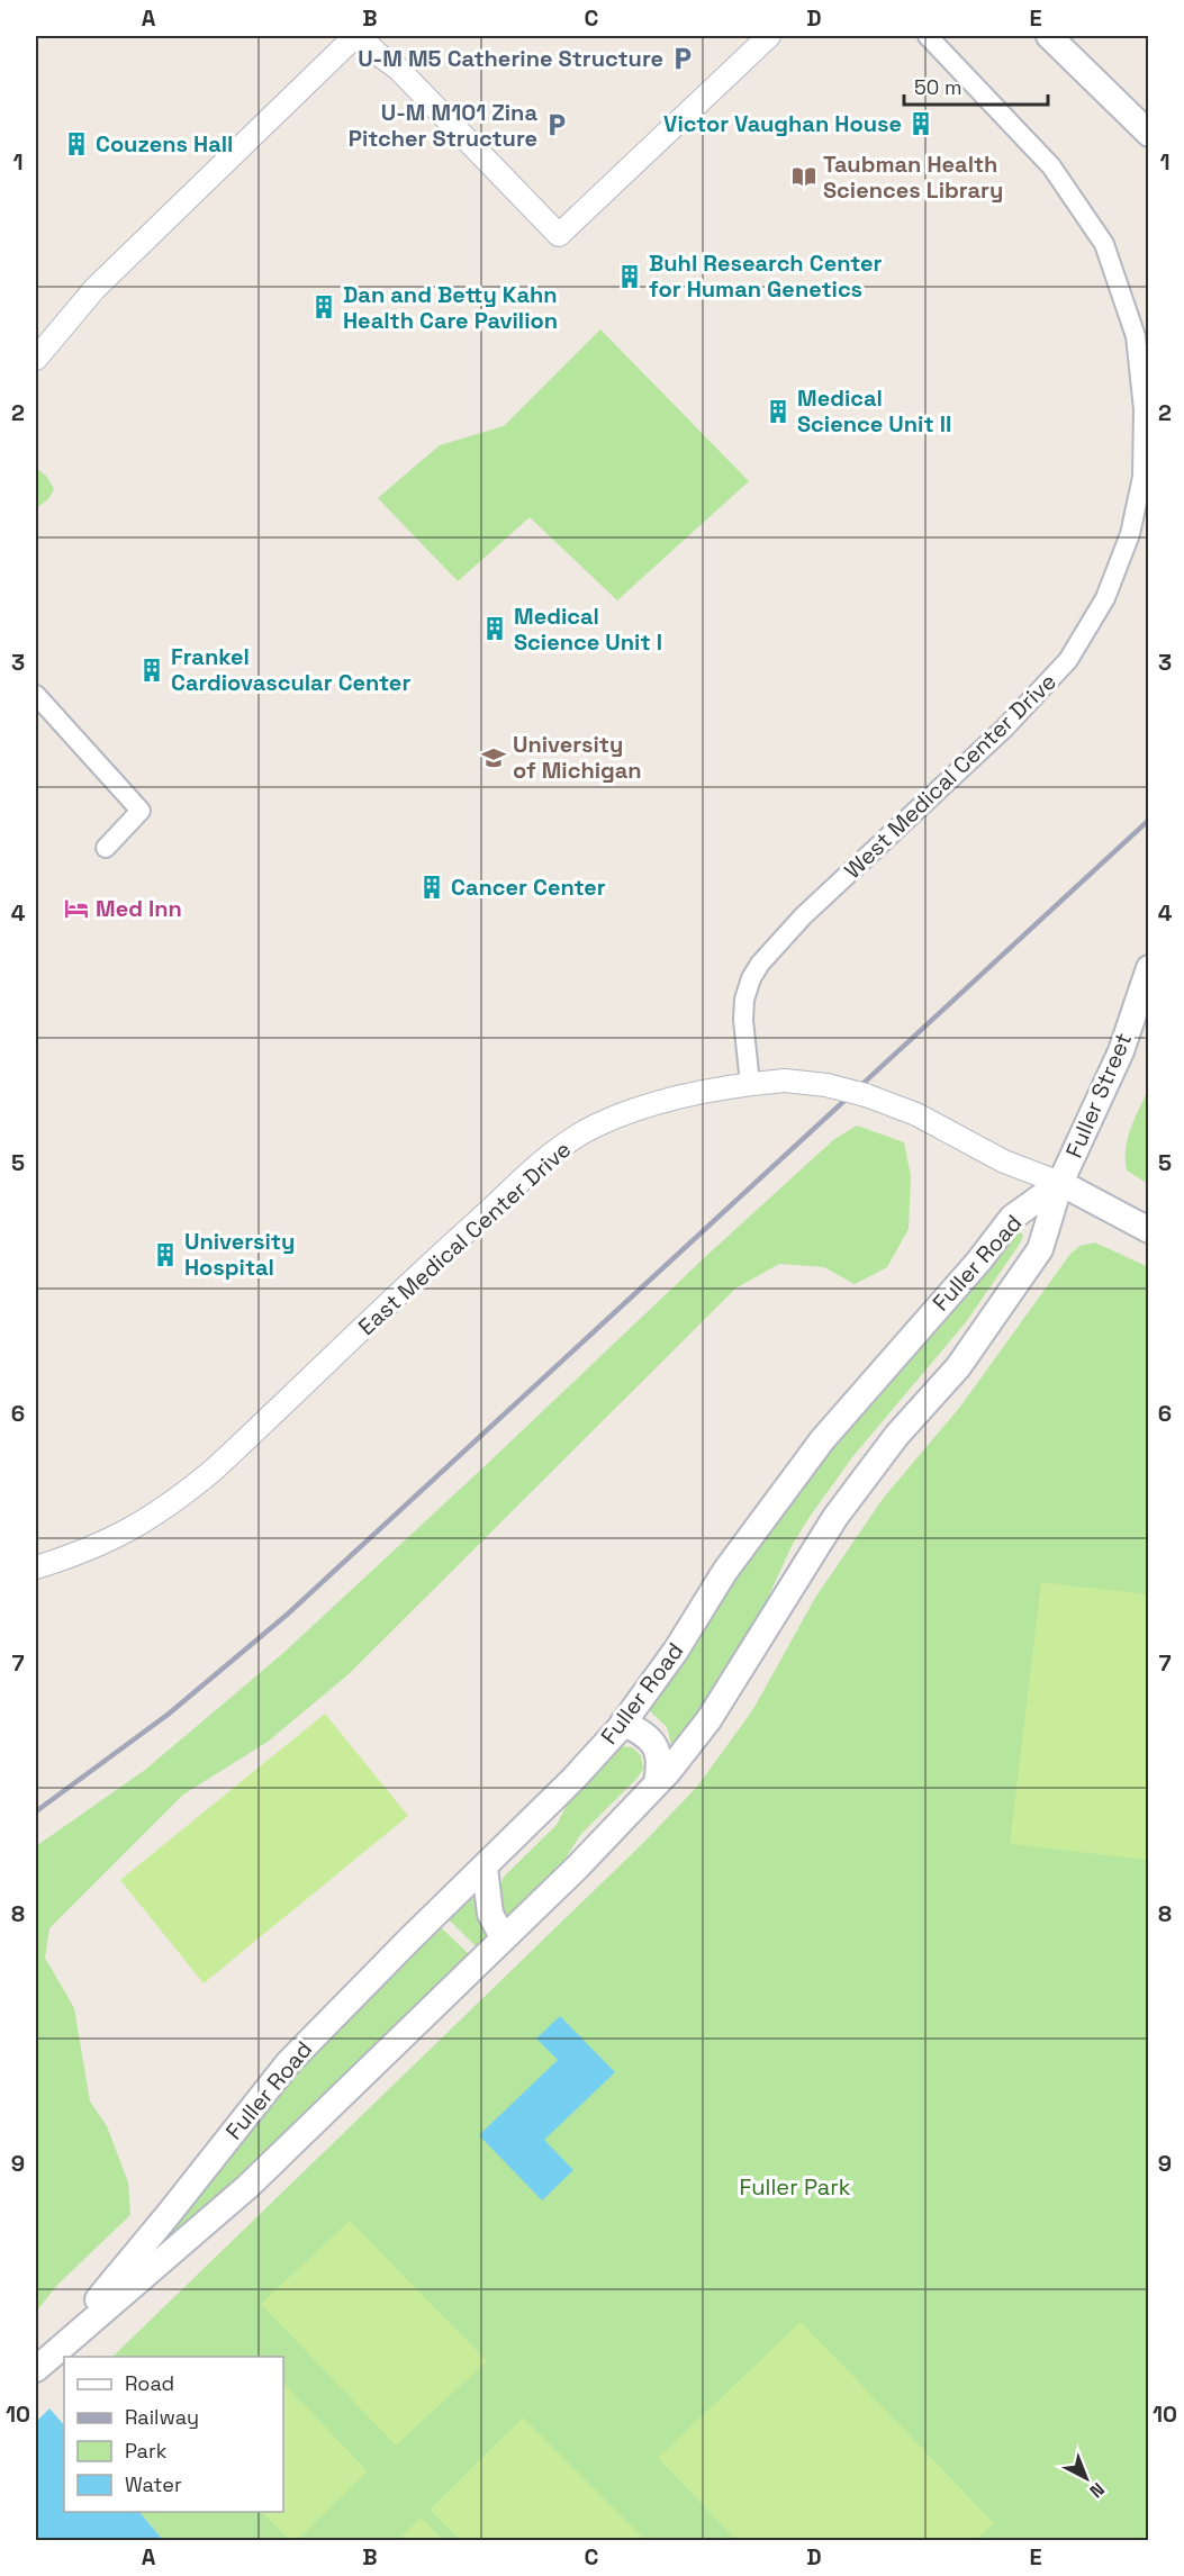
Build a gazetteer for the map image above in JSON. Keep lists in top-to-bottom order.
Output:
{
  "streets": {
    "main road": ["Fuller Street", "Fuller Road"],
    "street": ["West Medical Center Drive", "East Medical Center Drive"]
  },
  "crossings": [
    ["West Medical Center Drive", "East Medical Center Drive"],
    ["Fuller Street", "East Medical Center Drive"],
    ["Fuller Street", "Fuller Road"],
    ["East Medical Center Drive", "Fuller Road"]
  ],
  "parks": ["Fuller Park"],
  "places": {
    "parking": ["U-M M5 Catherine Structure", "U-M M101 Zina Pitcher Structure"],
    "building": [
      "Victor Vaughan House",
      "Couzens Hall",
      "Buhl Research Center for Human Genetics",
      "Dan and Betty Kahn Health Care Pavilion",
      "Medical Science Unit II",
      "Medical Science Unit I",
      "Frankel Cardiovascular Center",
      "Cancer Center",
      "University Hospital"
    ],
    "library": ["Taubman Health Sciences Library"],
    "school or university": ["University of Michigan"],
    "hotel": ["Med Inn"]
  },
  "legend": [
    "Road",
    "Railway",
    "Park",
    "Water"
  ],
  "scale_bar": "50 m",
  "north": "bottom right",
  "grid": {
    "columns": [
      "A",
      "B",
      "C",
      "D",
      "E"
    ],
    "rows": [
      "1",
      "2",
      "3",
      "4",
      "5",
      "6",
      "7",
      "8",
      "9",
      "10"
    ]
  }
}
